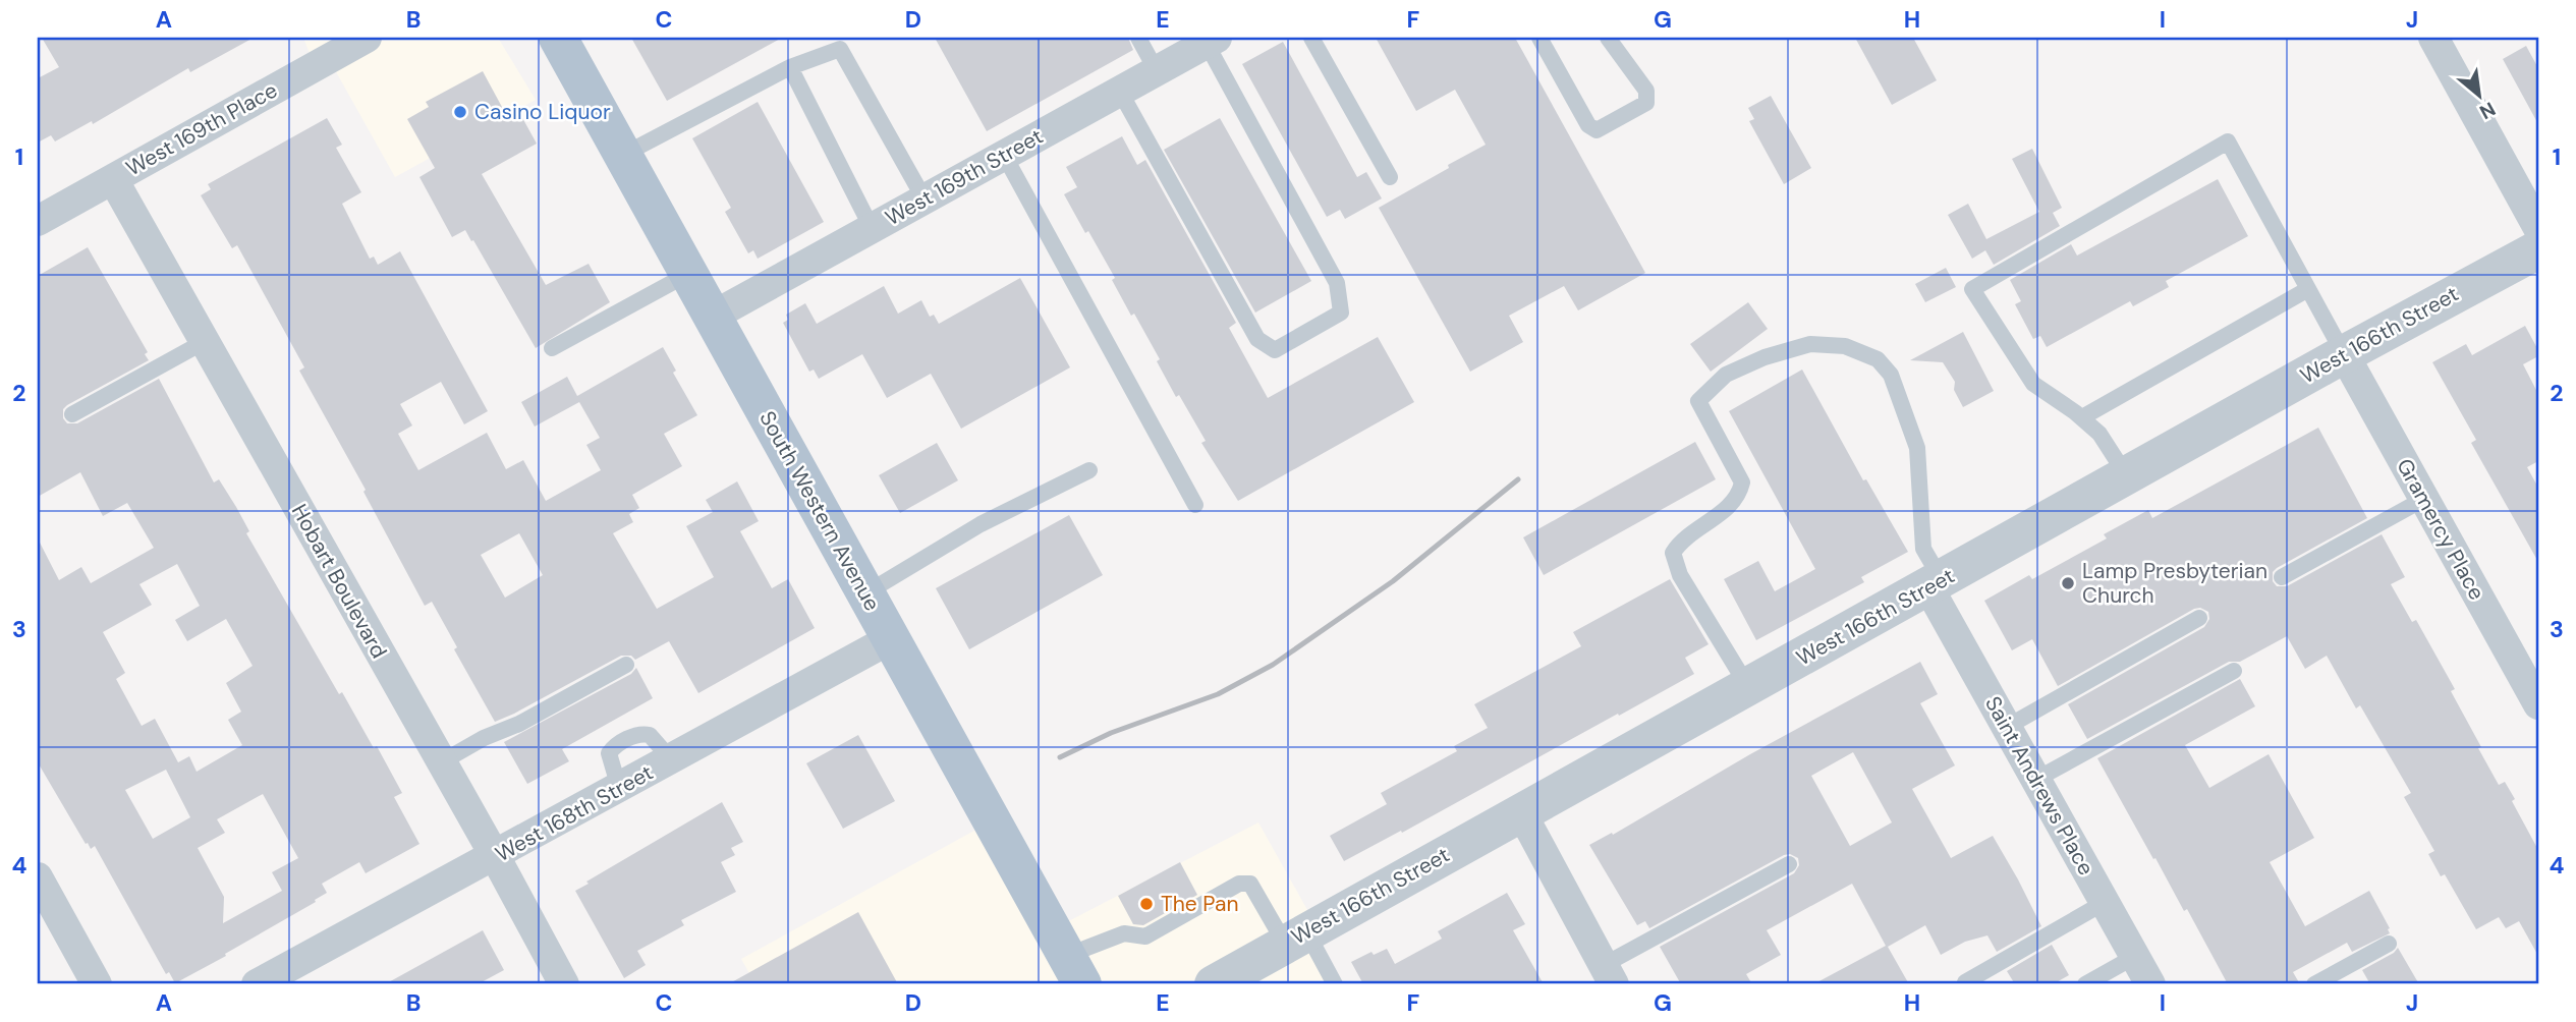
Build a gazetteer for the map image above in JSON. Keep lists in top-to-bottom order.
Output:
{
  "streets": {
    "main road": ["South Western Avenue"],
    "street": [
      "West 169th Place",
      "West 169th Street",
      "West 166th Street",
      "Gramercy Place",
      "Hobart Boulevard",
      "Saint Andrews Place",
      "West 168th Street"
    ]
  },
  "crossings": [
    ["West 169th Place", "Hobart Boulevard"],
    ["West 169th Street", "South Western Avenue"],
    ["West 166th Street", "Gramercy Place"],
    ["West 166th Street", "Saint Andrews Place"],
    ["South Western Avenue", "West 168th Street"],
    ["Hobart Boulevard", "West 168th Street"]
  ],
  "places": ["Casino Liquor", "Lamp Presbyterian Church", "The Pan"],
  "north": "bottom right",
  "grid": {
    "columns": [
      "A",
      "B",
      "C",
      "D",
      "E",
      "F",
      "G",
      "H",
      "I",
      "J"
    ],
    "rows": [
      "1",
      "2",
      "3",
      "4"
    ]
  }
}
